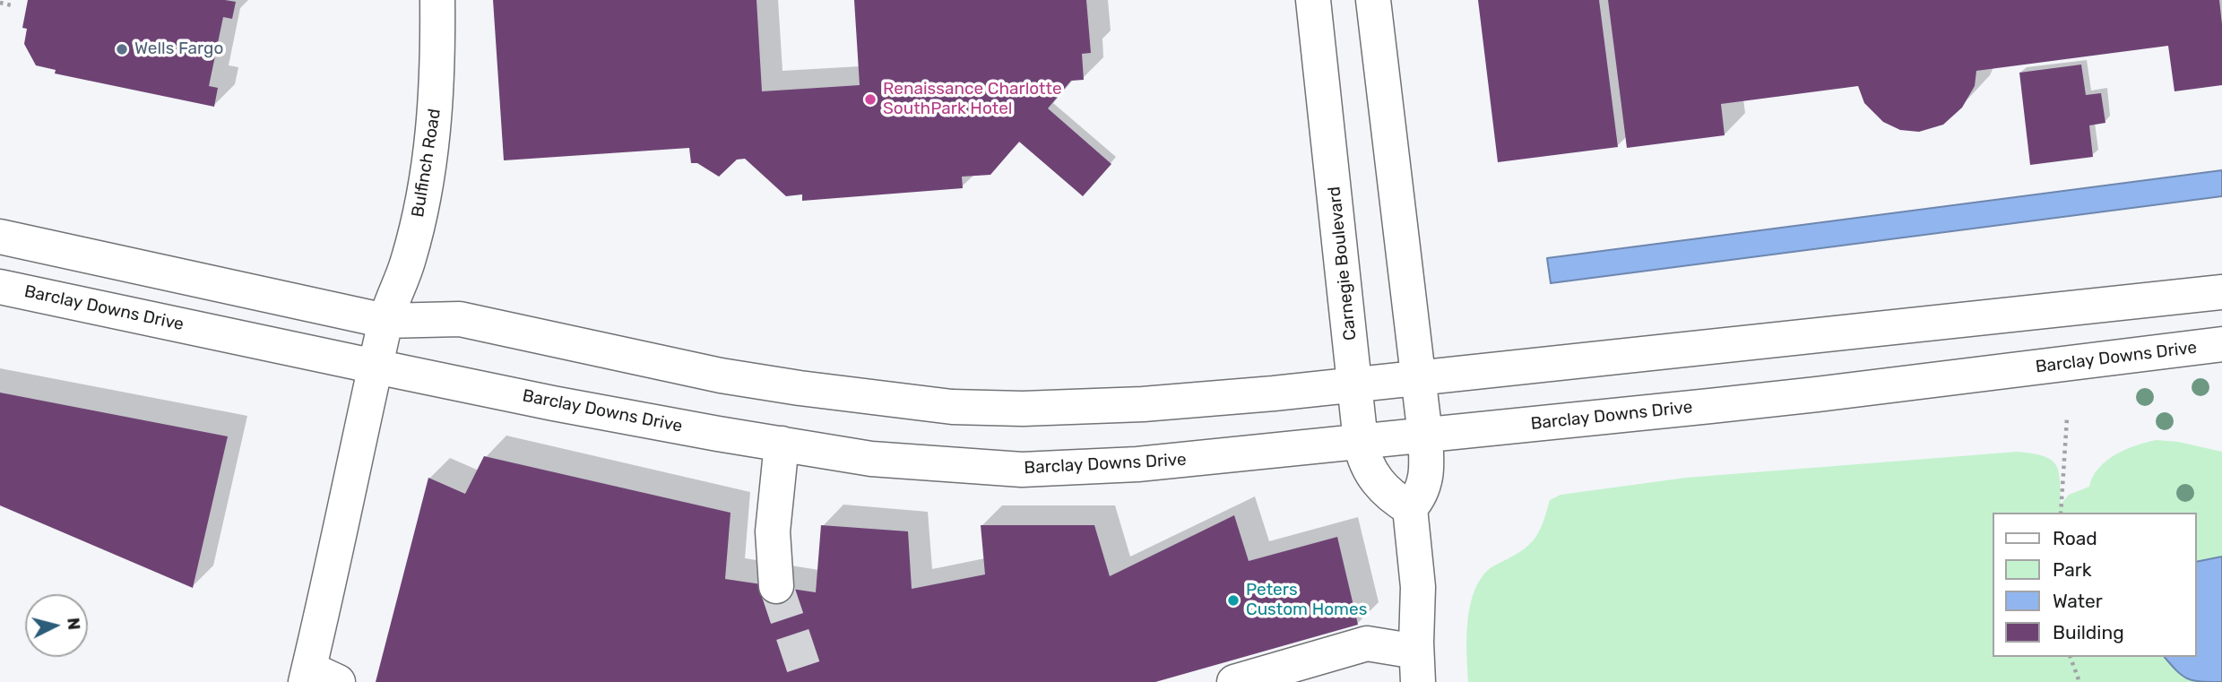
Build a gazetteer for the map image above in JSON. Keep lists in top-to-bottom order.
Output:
{
  "streets": {
    "street": ["Bulfinch Road", "Carnegie Boulevard", "Barclay Downs Drive"]
  },
  "crossings": [
    ["Bulfinch Road", "Barclay Downs Drive"],
    ["Carnegie Boulevard", "Barclay Downs Drive"]
  ],
  "places": ["Wells Fargo", "Renaissance Charlotte SouthPark Hotel", "Peters Custom Homes"],
  "legend": [
    "Road",
    "Park",
    "Water",
    "Building"
  ],
  "north": "right"
}
